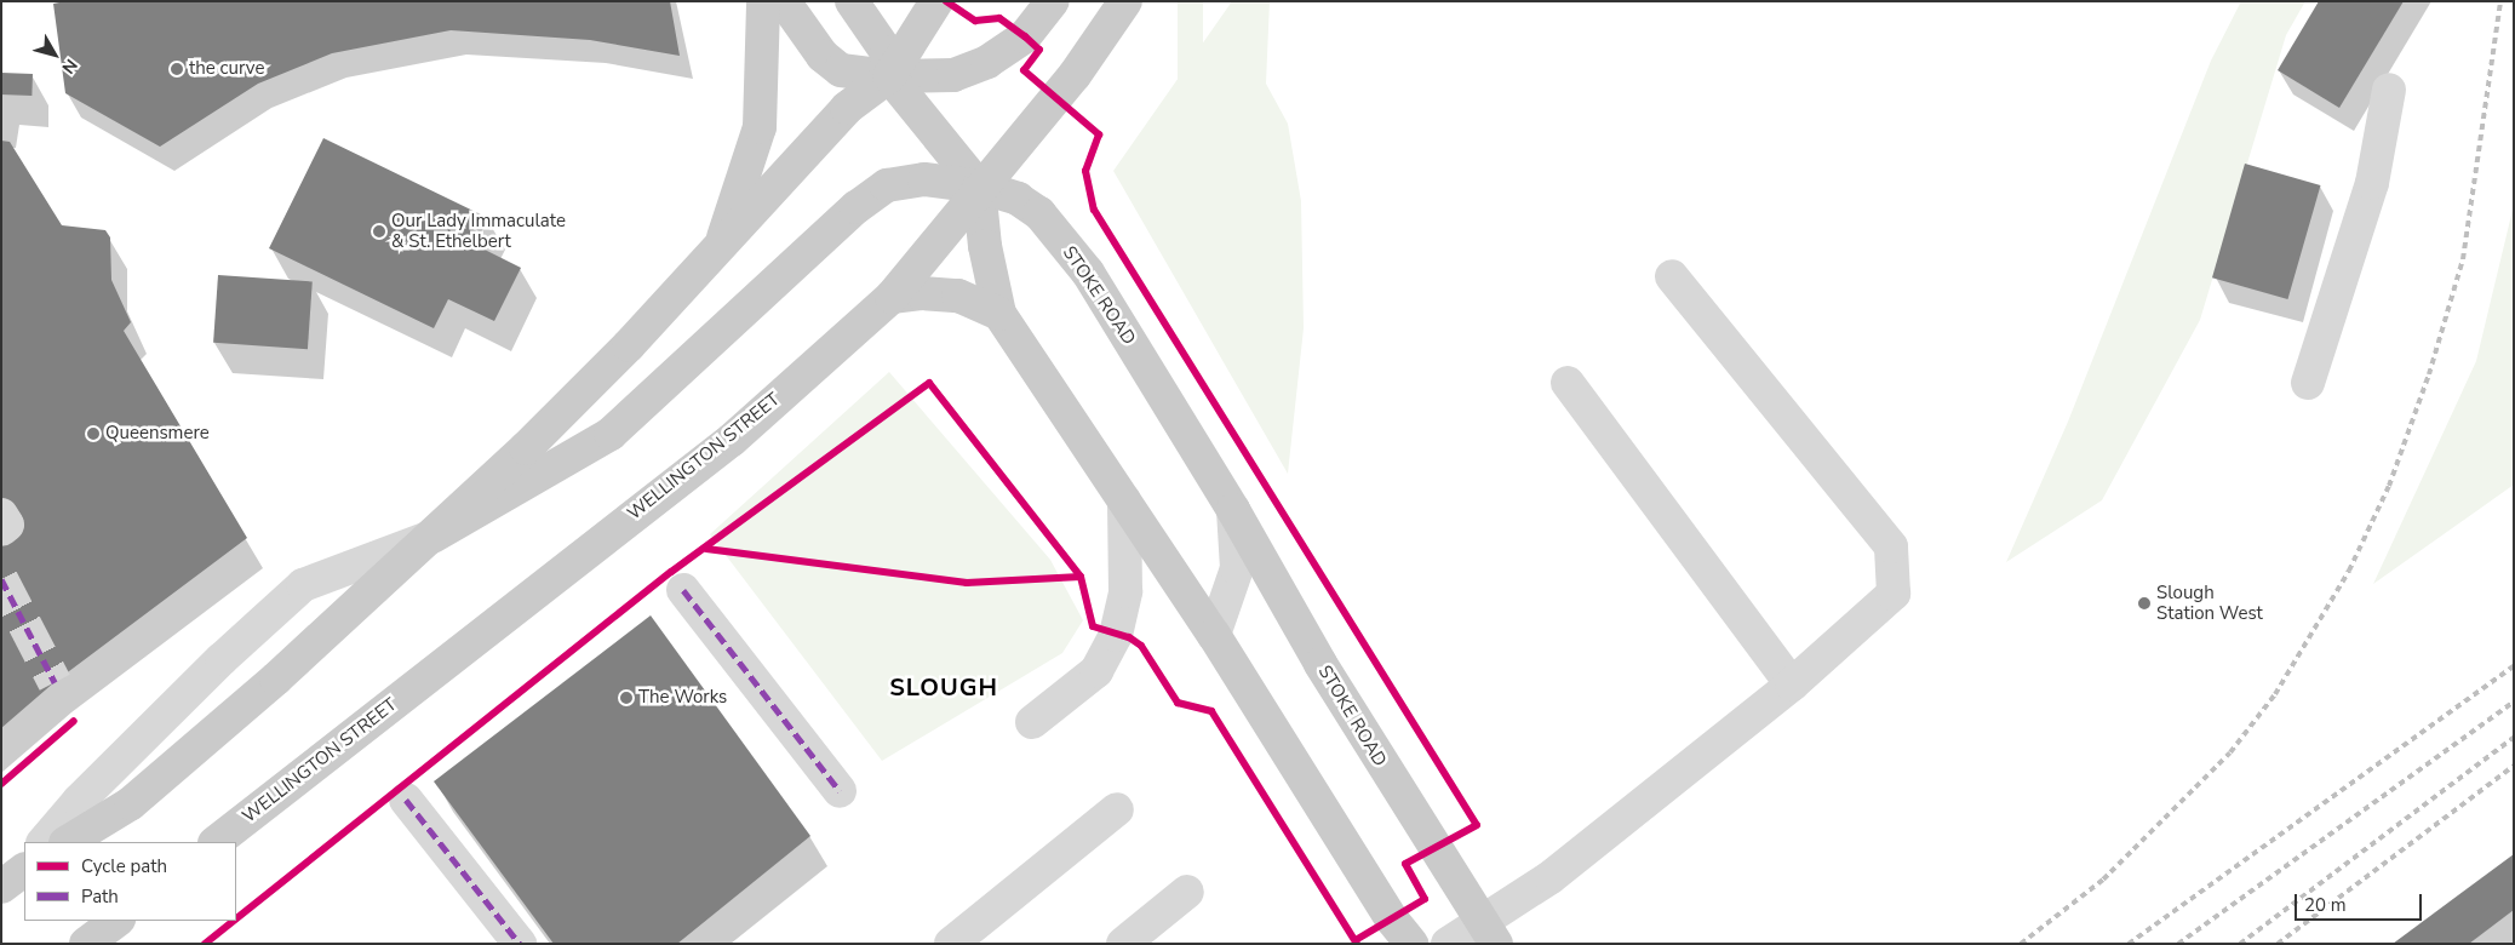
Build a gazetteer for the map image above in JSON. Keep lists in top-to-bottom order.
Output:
{
  "streets": {
    "main road": ["STOKE ROAD", "WELLINGTON STREET"]
  },
  "crossings": [
    ["STOKE ROAD", "WELLINGTON STREET"]
  ],
  "districts": ["SLOUGH"],
  "places": [
    "the curve",
    "Our Lady Immaculate & St. Ethelbert",
    "Queensmere",
    "Slough Station West",
    "The Works"
  ],
  "legend": ["Cycle path", "Path"],
  "scale_bar": "20 m",
  "north": "bottom right"
}
